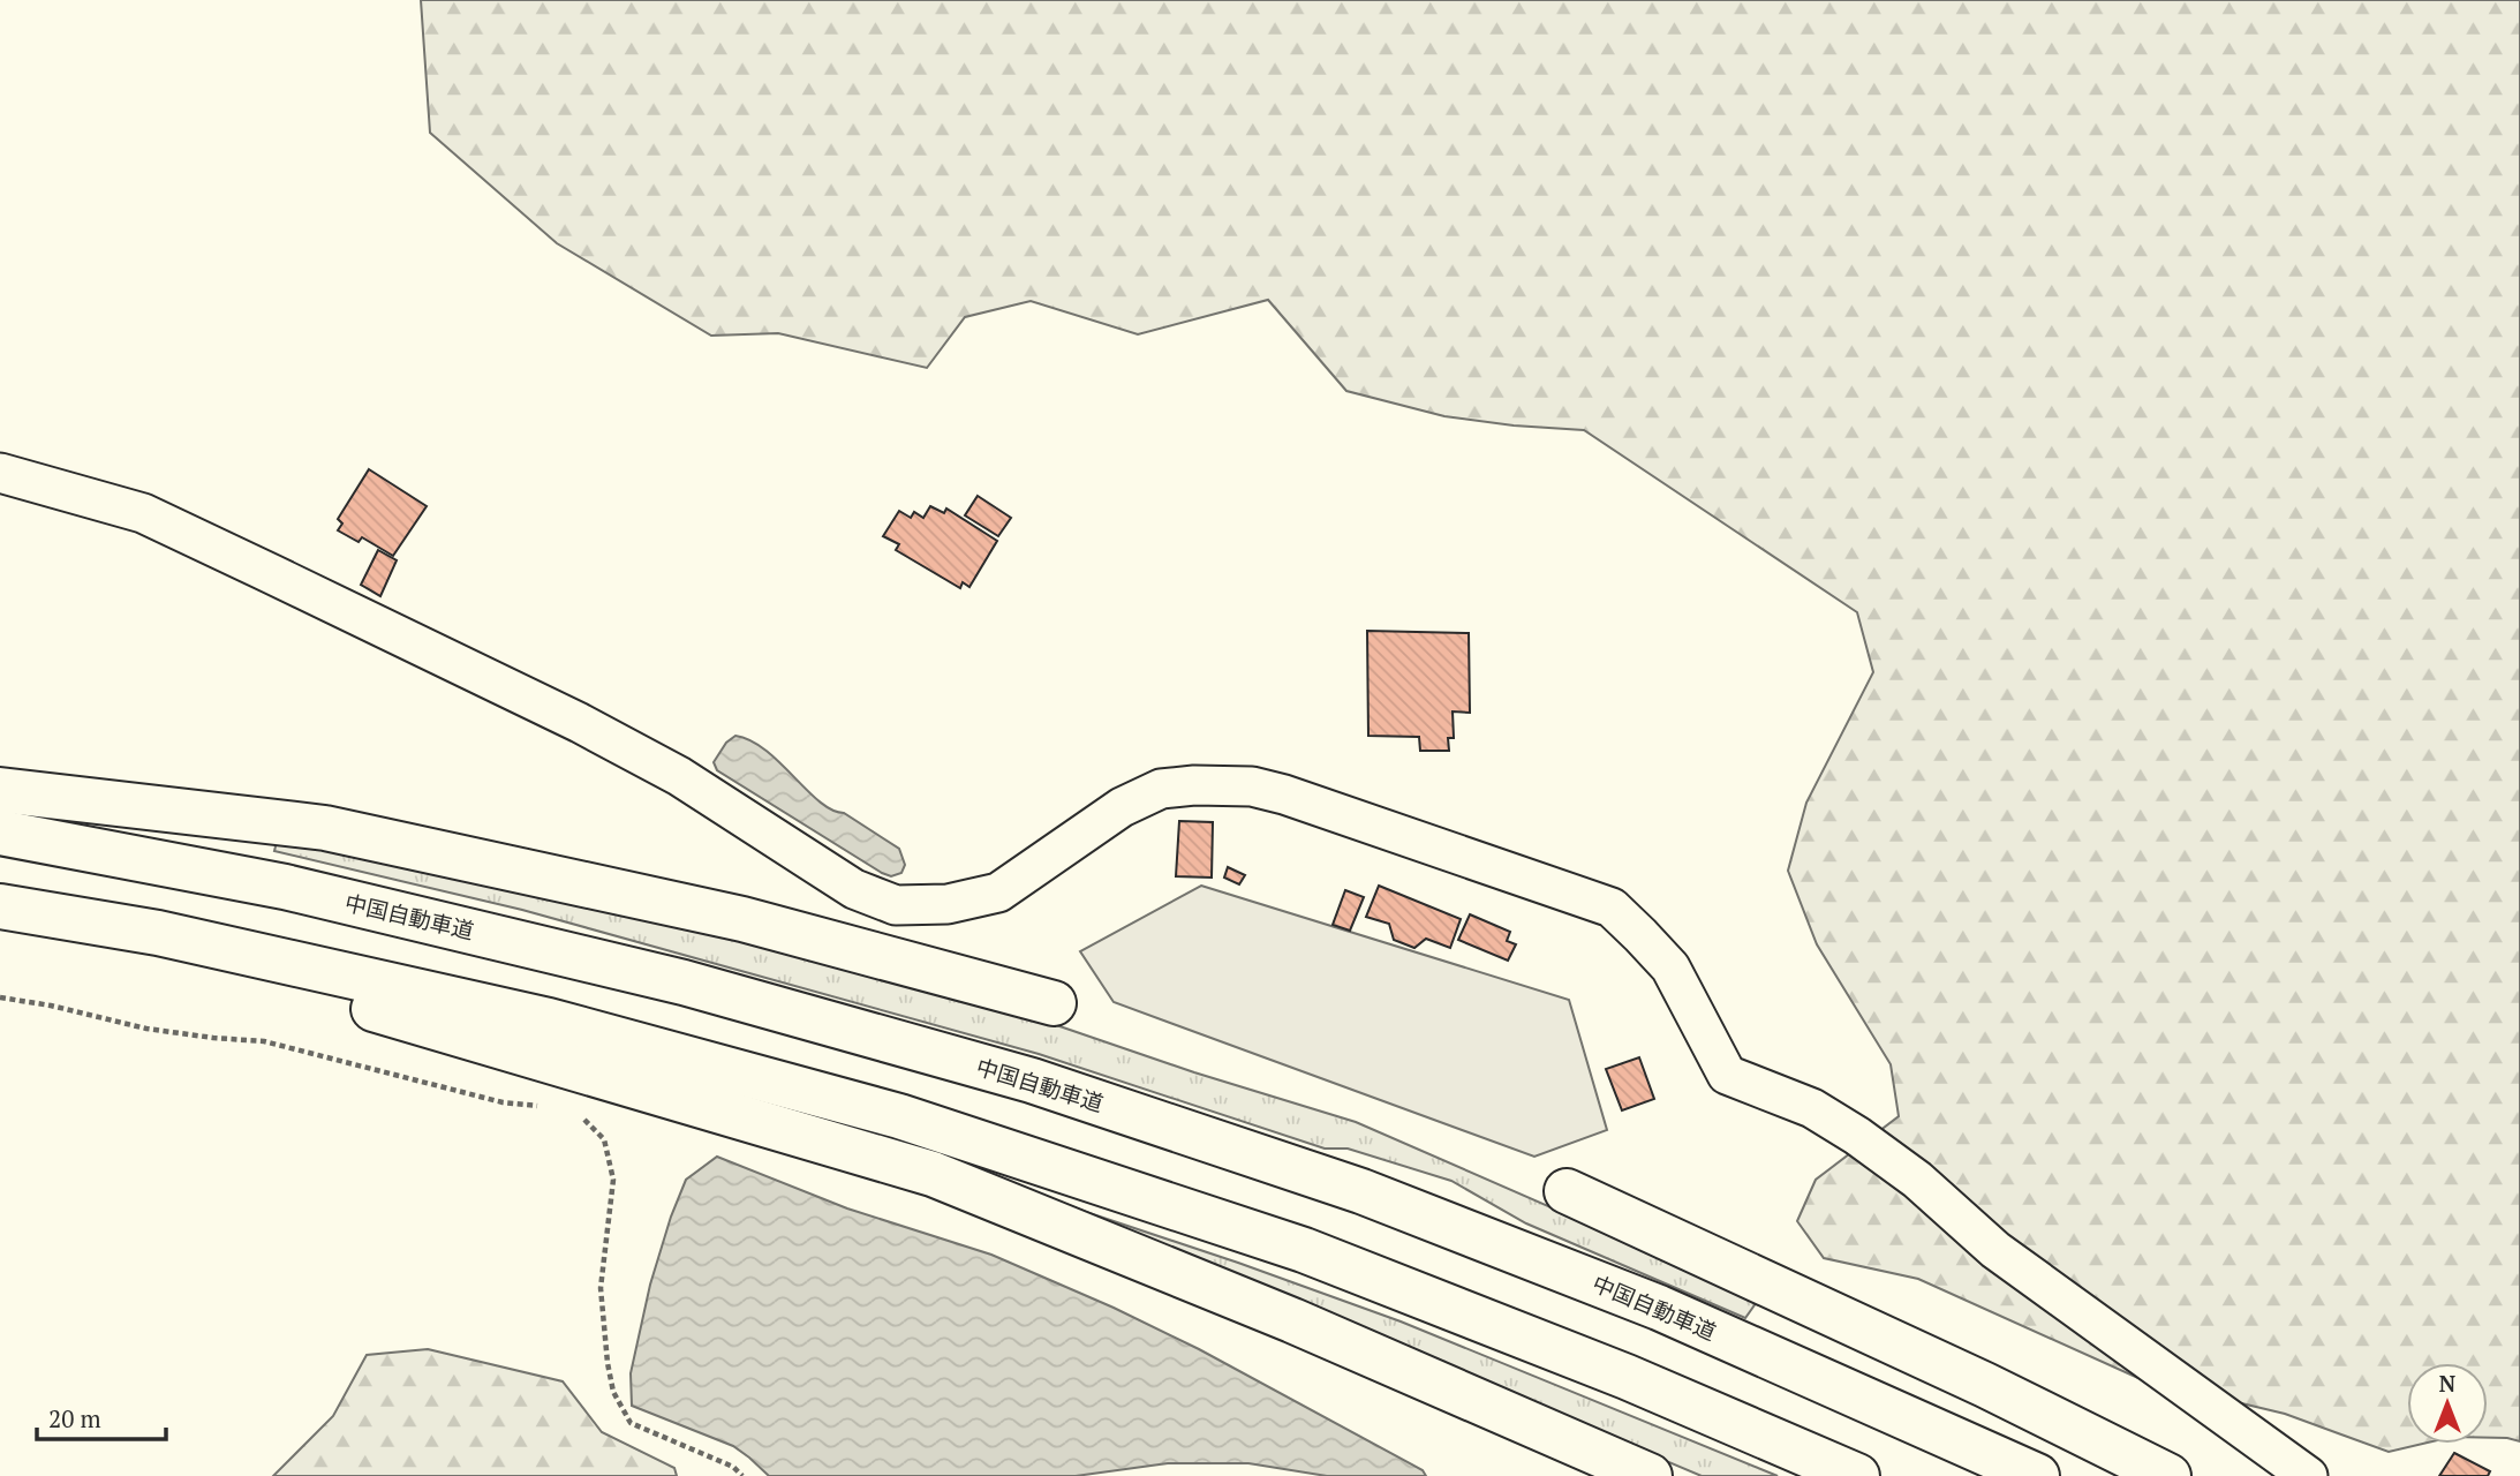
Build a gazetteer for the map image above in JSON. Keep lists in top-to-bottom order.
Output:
{
  "streets": {
    "highway": ["中国自動車道"]
  },
  "scale_bar": "20 m",
  "north": "top"
}
